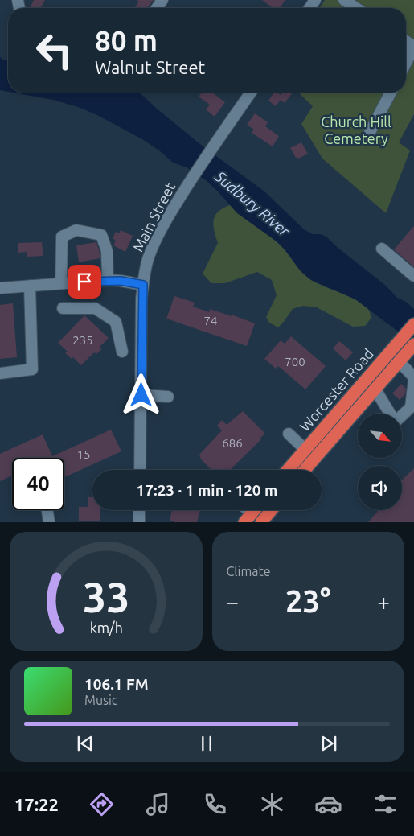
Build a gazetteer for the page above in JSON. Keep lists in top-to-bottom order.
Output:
{
  "streets": {
    "highway": ["Worcester Road"],
    "street": ["Main Street"]
  },
  "water": ["Sudbury River"],
  "parks": ["Church Hill Cemetery"],
  "house_numbers": [
    "74",
    "235",
    "700",
    "686",
    "15"
  ],
  "north": "bottom right",
  "page": {
    "turn": ["80 m", "Walnut Street"],
    "limit": "40",
    "trip": "17:23 · 1 min · 120 m",
    "tile": "Climate",
    "heat": ["−", "23°", "+"],
    "song": ["106.1 FM", "Music"],
    "tabs": "17:22",
    "gauge": ["33", "km/h"]
  }
}
